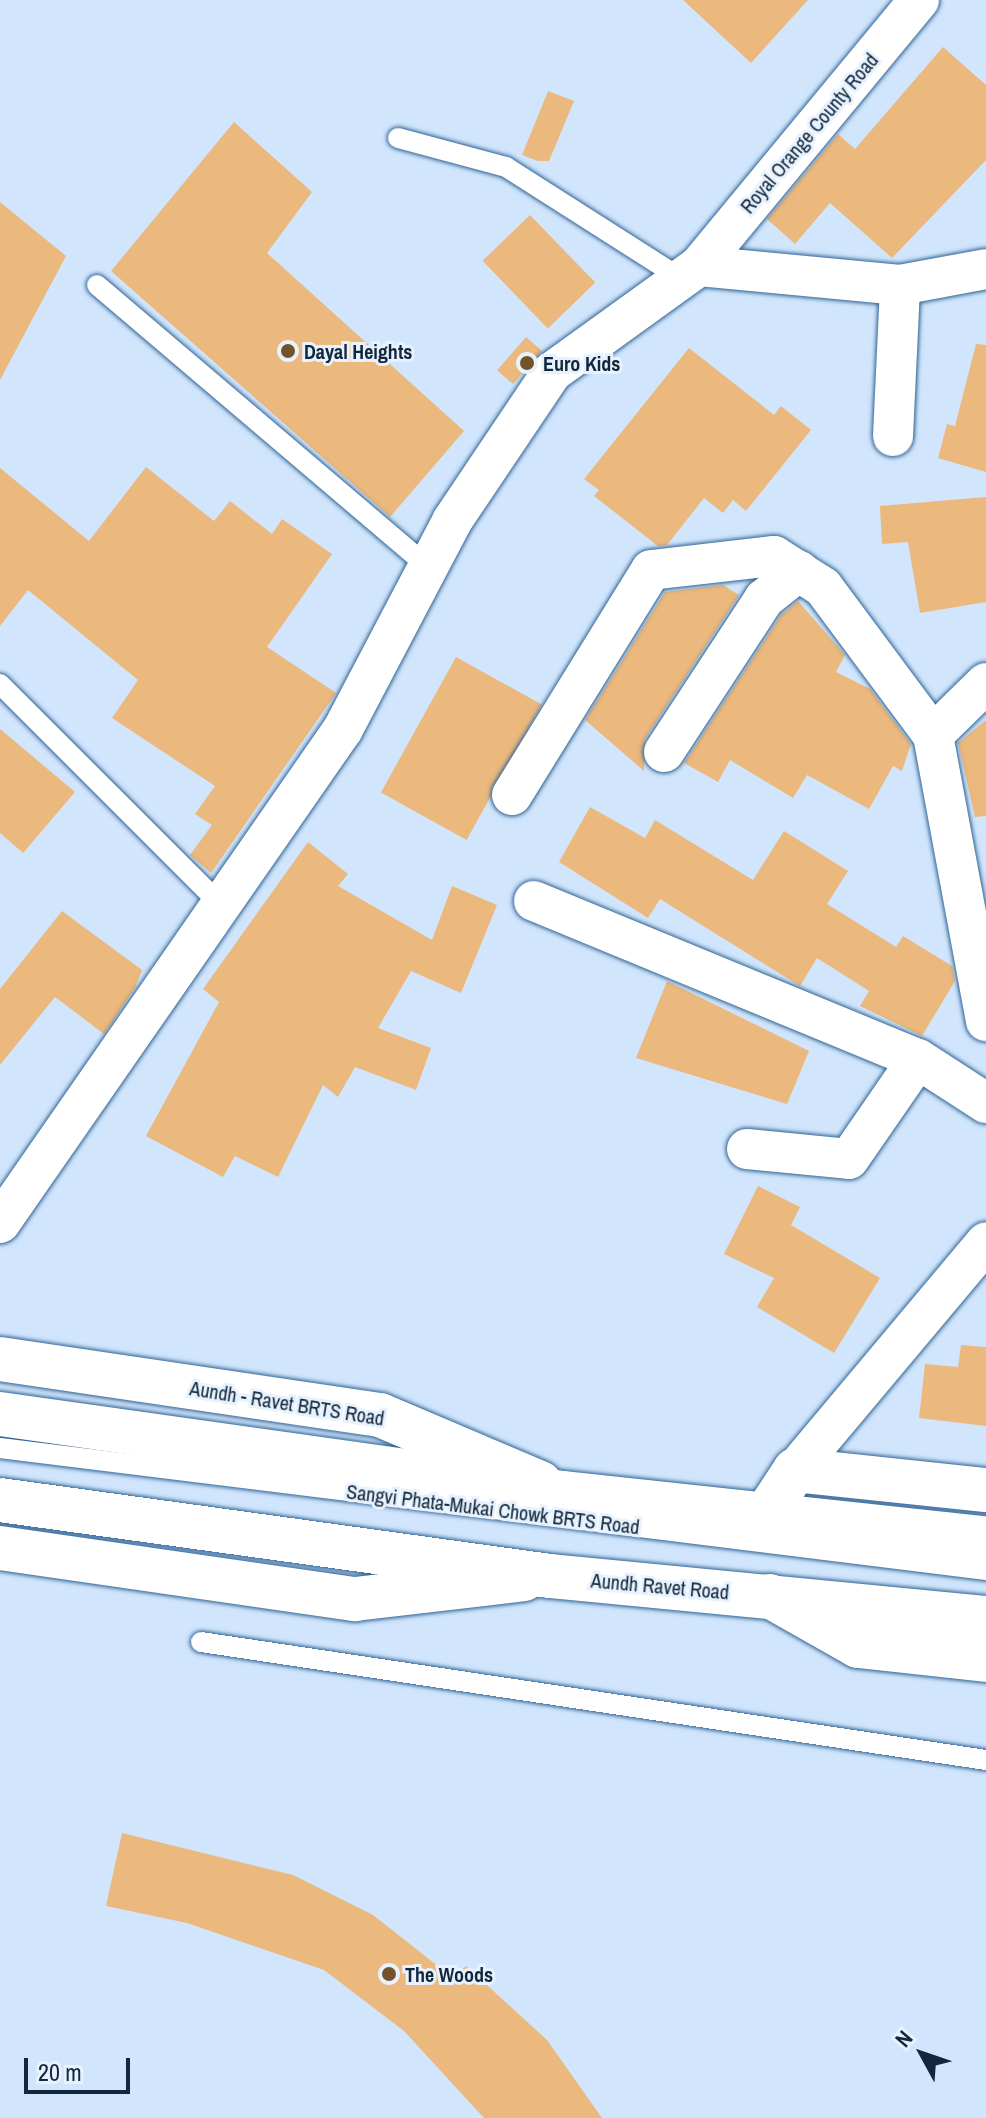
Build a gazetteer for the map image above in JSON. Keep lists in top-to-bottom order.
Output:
{
  "streets": {
    "main road": ["Aundh - Ravet BRTS Road", "Aundh Ravet Road"],
    "street": ["Royal Orange County Road"],
    "lane": ["Sangvi Phata-Mukai Chowk BRTS Road"]
  },
  "places": ["Dayal Heights", "Euro Kids", "The Woods"],
  "scale_bar": "20 m",
  "north": "top left"
}
